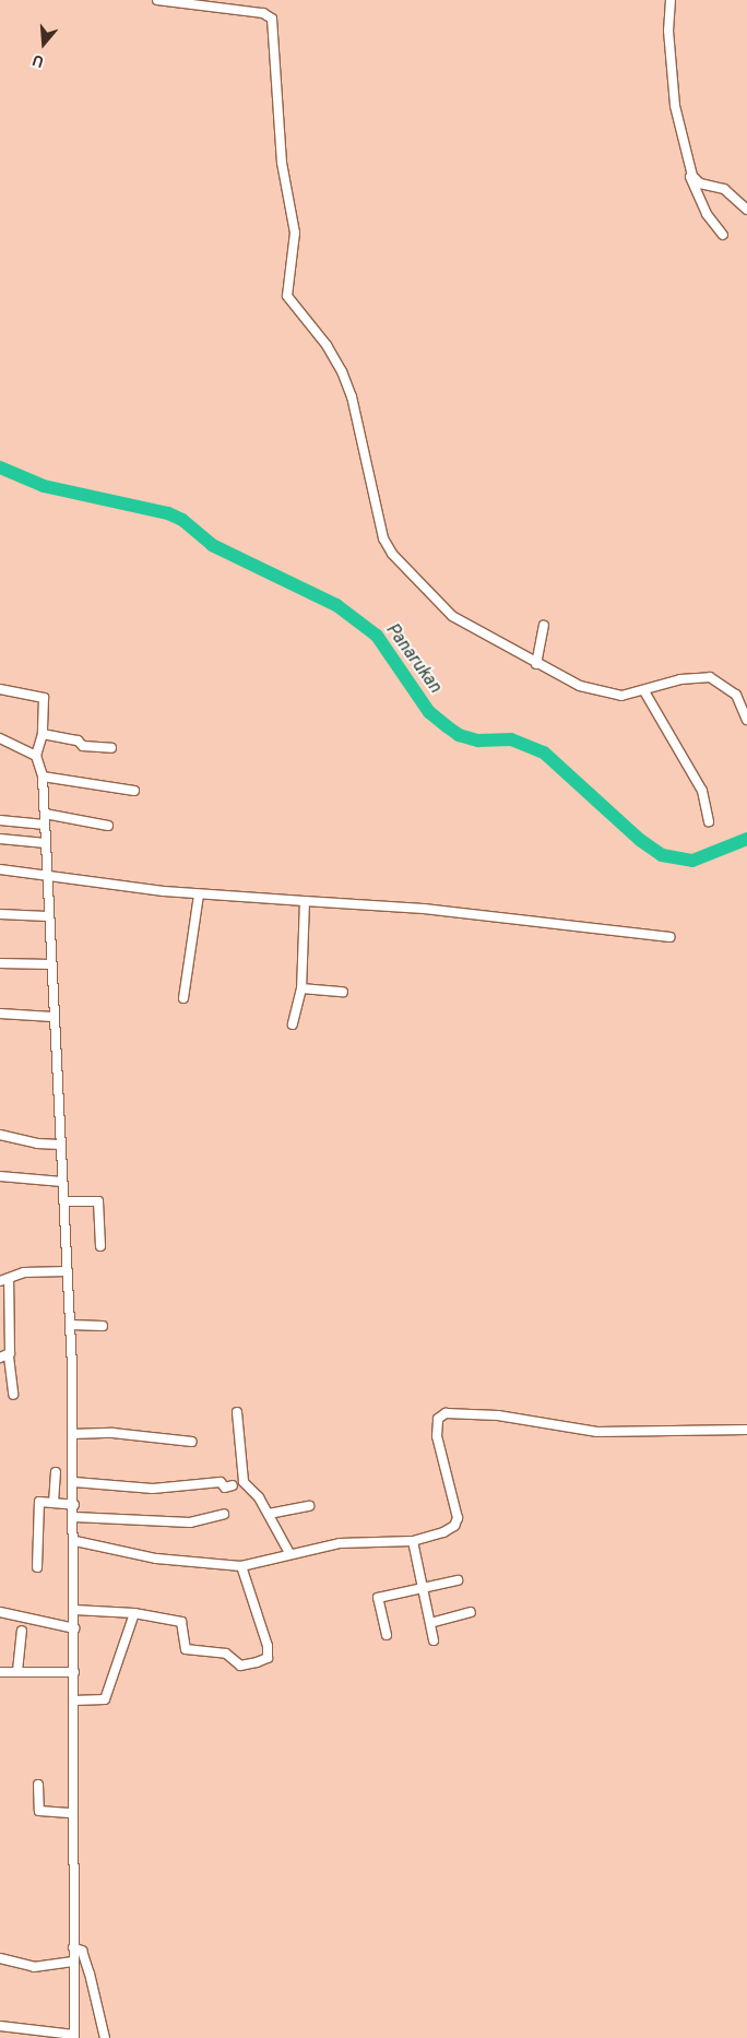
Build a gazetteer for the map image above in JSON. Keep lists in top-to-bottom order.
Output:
{
  "water": ["Panarukan"],
  "north": "bottom"
}
